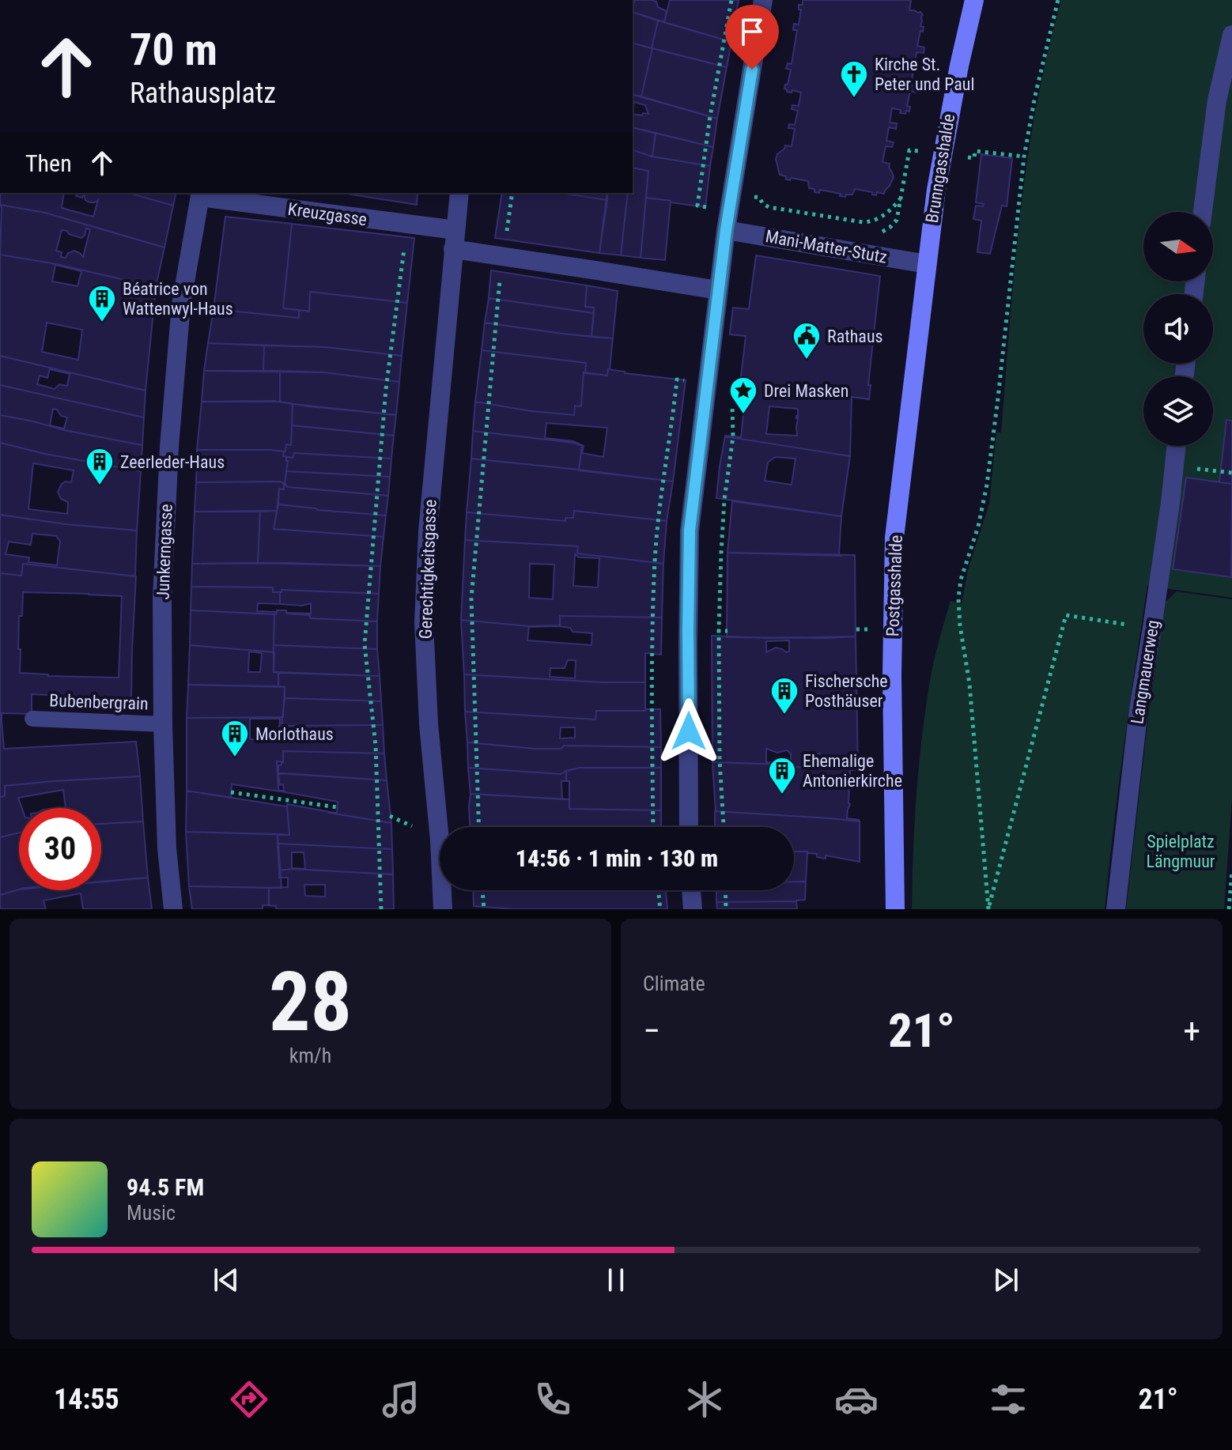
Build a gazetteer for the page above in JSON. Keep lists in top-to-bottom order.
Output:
{
  "streets": {
    "street": [
      "Brunngasshalde",
      "Kreuzgasse",
      "Mani-Matter-Stutz",
      "Junkerngasse",
      "Gerechtigkeitsgasse",
      "Postgasshalde",
      "Langmauerweg"
    ],
    "lane": ["Bubenbergrain"]
  },
  "crossings": [
    ["Brunngasshalde", "Mani-Matter-Stutz"],
    ["Brunngasshalde", "Postgasshalde"],
    ["Kreuzgasse", "Junkerngasse"],
    ["Kreuzgasse", "Gerechtigkeitsgasse"],
    ["Mani-Matter-Stutz", "Postgasshalde"],
    ["Junkerngasse", "Bubenbergrain"]
  ],
  "parks": ["Spielplatz Längmuur"],
  "places": {
    "church": ["Kirche St. Peter und Paul"],
    "building": [
      "Béatrice von Wattenwyl-Haus",
      "Zeerleder-Haus",
      "Fischersche Posthäuser",
      "Morlothaus",
      "Ehemalige Antonierkirche"
    ],
    "public building": ["Rathaus"],
    "place": ["Drei Masken"]
  },
  "north": "right",
  "page": {
    "turn": ["70 m", "Rathausplatz"],
    "then": "Then",
    "limit": "30",
    "trip": "14:56 · 1 min · 130 m",
    "tile": [
      ["28", "km/h"],
      "Climate"
    ],
    "heat": ["−", "21°", "+"],
    "song": ["94.5 FM", "Music"],
    "tabs": ["14:55", "21°"]
  }
}
